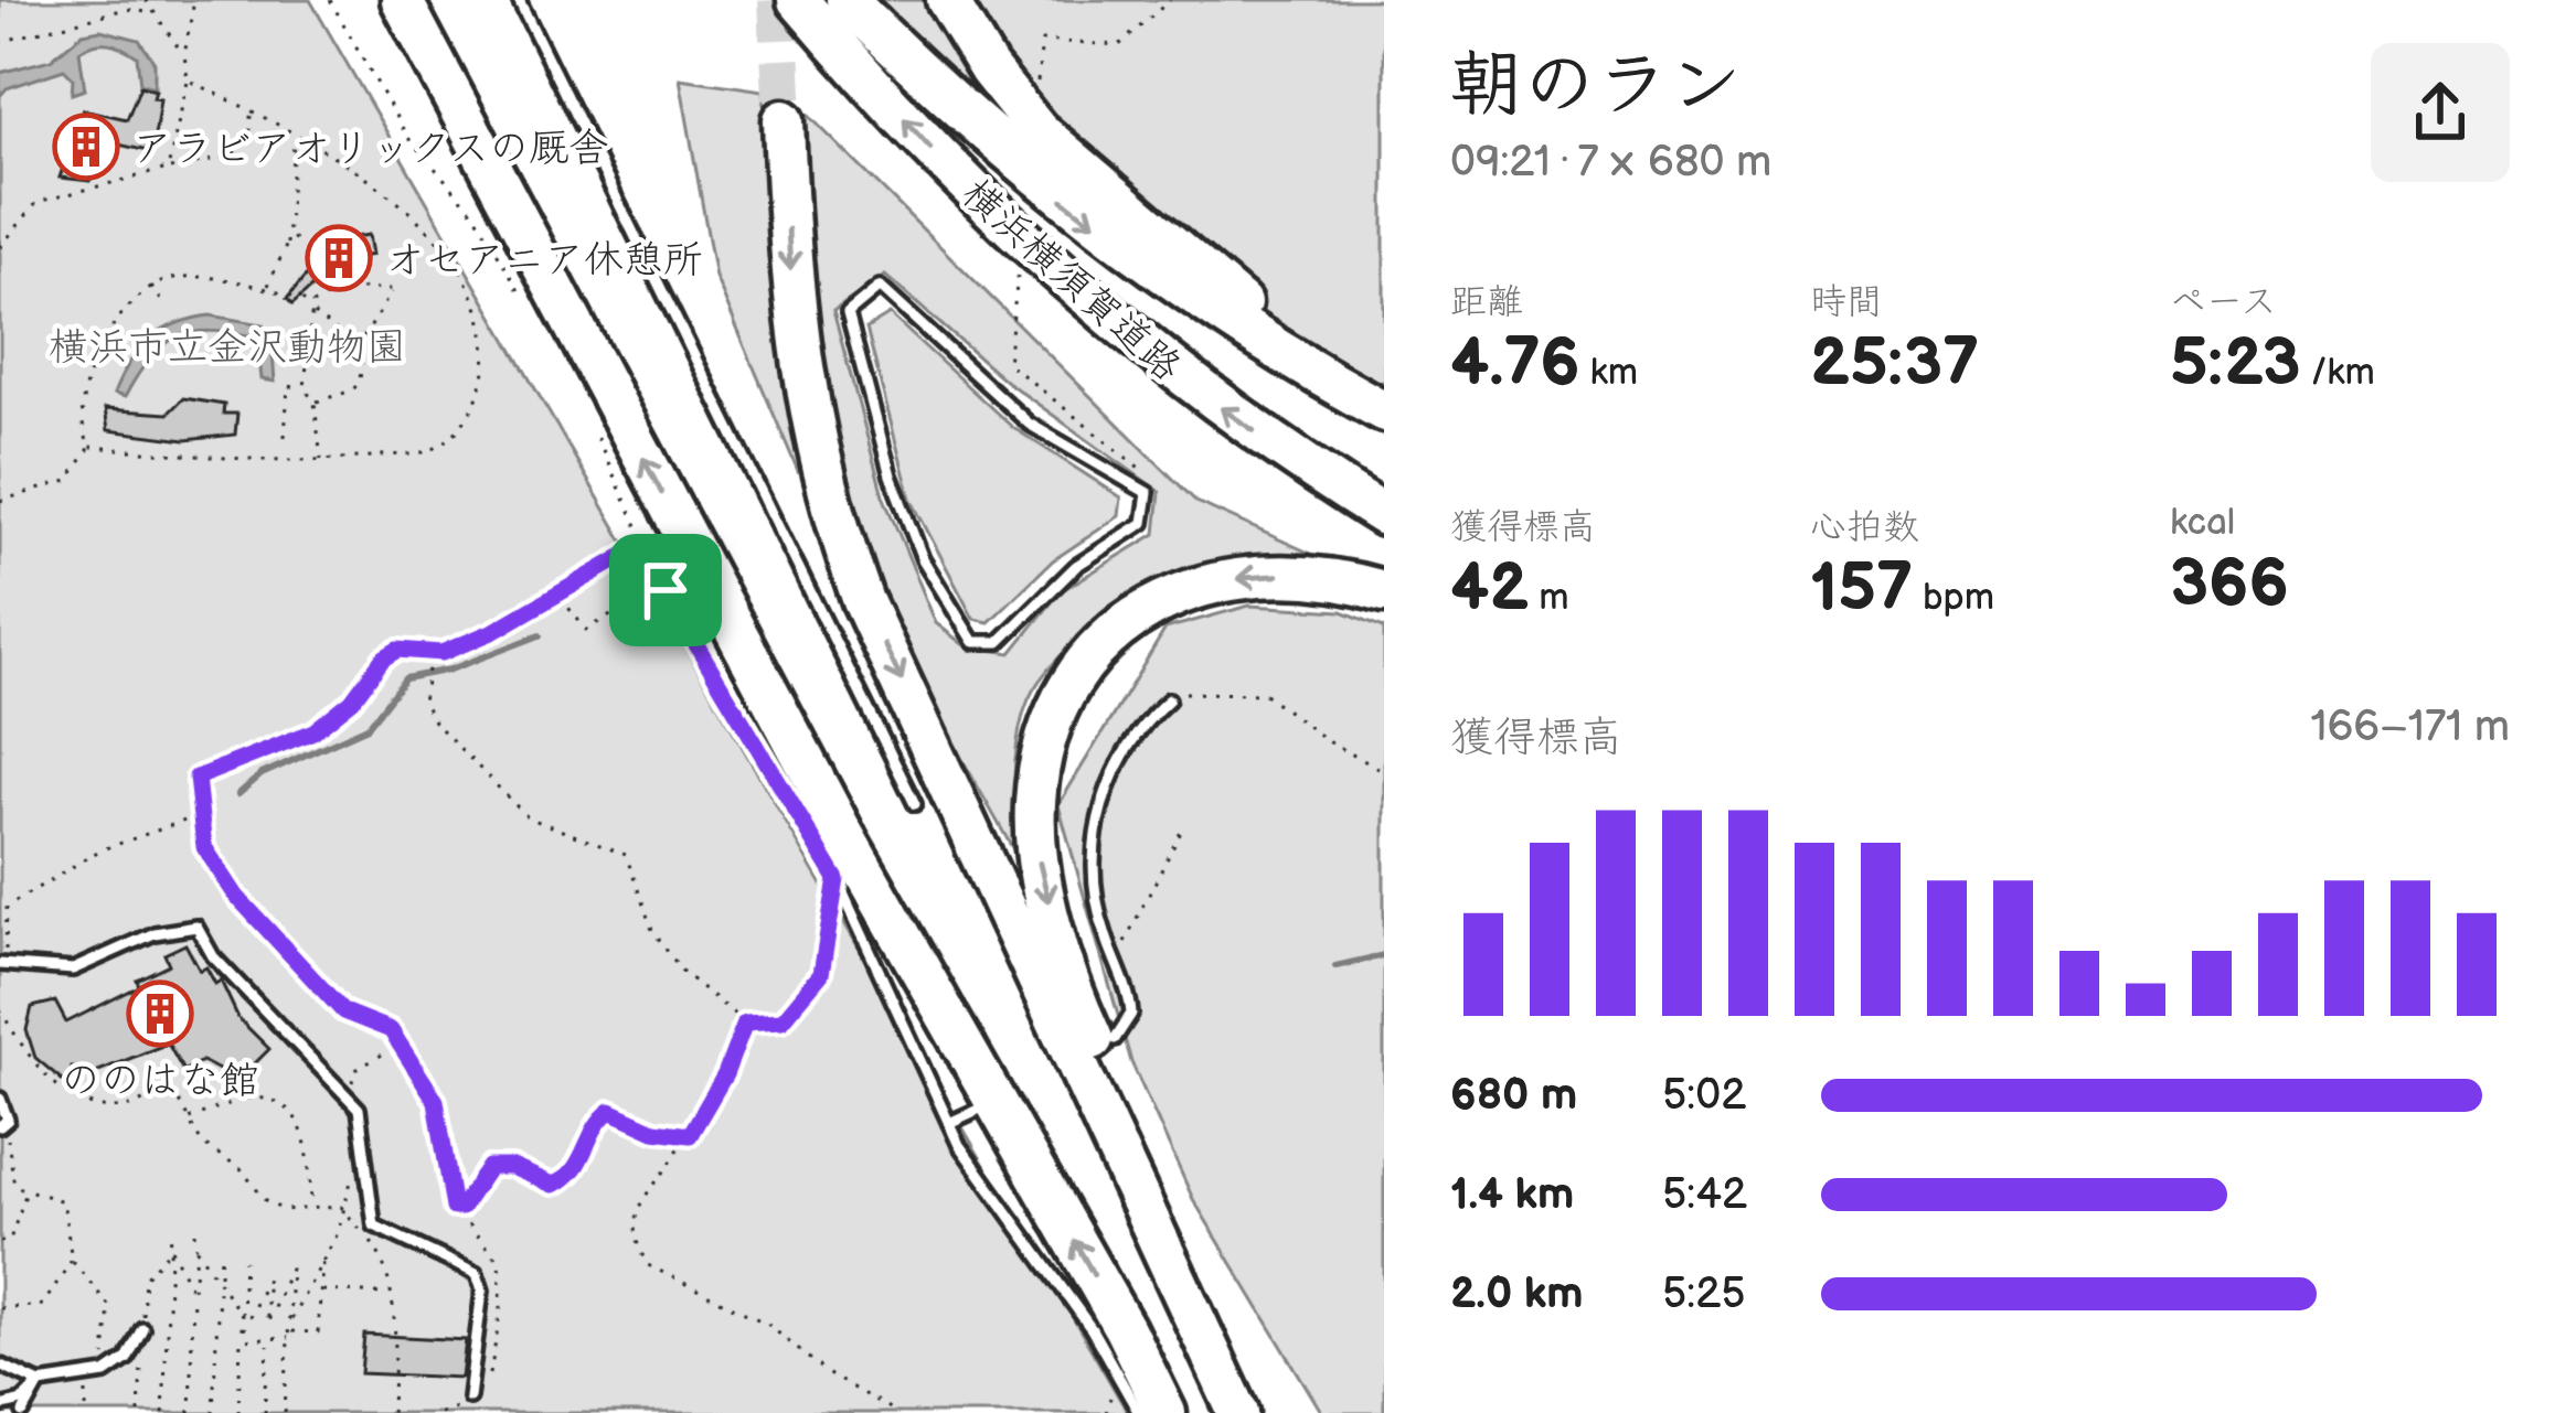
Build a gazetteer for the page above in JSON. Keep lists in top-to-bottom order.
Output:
{
  "streets": {
    "highway": ["横浜横須賀道路"]
  },
  "parks": ["横浜市立金沢動物園"],
  "places": {
    "building": ["アラビアオリックスの厩舎", "オセアニア休憩所", "ののはな館"]
  },
  "page": {
    "heading": ["朝のラン", "09:21 · 7 × 680 m"],
    "stats": [
      ["距離", "4.76 km"],
      ["時間", "25:37"],
      ["ペース", "5:23 /km"],
      ["獲得標高", "42 m"],
      ["心拍数", "157 bpm"],
      ["kcal", "366"]
    ],
    "chart": ["獲得標高", "166–171 m"],
    "list": [
      {
        "name": "680 m",
        "note": "5:02"
      },
      {
        "name": "1.4 km",
        "note": "5:42"
      },
      {
        "name": "2.0 km",
        "note": "5:25"
      }
    ]
  }
}
